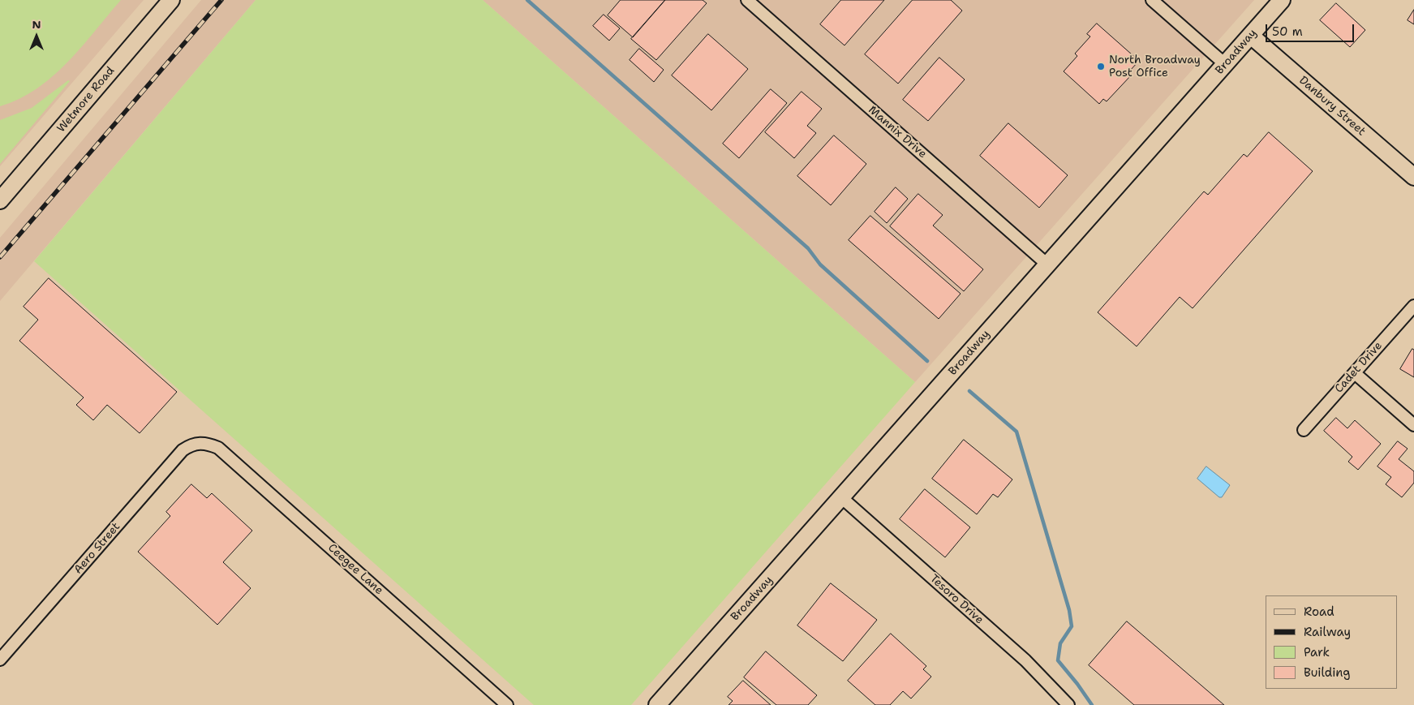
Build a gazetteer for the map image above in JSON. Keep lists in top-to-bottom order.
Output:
{
  "streets": {
    "main road": ["Broadway", "Wetmore Road", "Danbury Street"],
    "street": [
      "Mannix Drive",
      "Cadet Drive",
      "Aero Street",
      "Ceegee Lane",
      "Tesoro Drive"
    ]
  },
  "crossings": [
    ["Broadway", "Danbury Street"],
    ["Broadway", "Mannix Drive"],
    ["Broadway", "Tesoro Drive"],
    ["Aero Street", "Ceegee Lane"]
  ],
  "places": ["North Broadway Post Office"],
  "legend": [
    "Road",
    "Railway",
    "Park",
    "Building"
  ],
  "scale_bar": "50 m",
  "north": "top"
}
